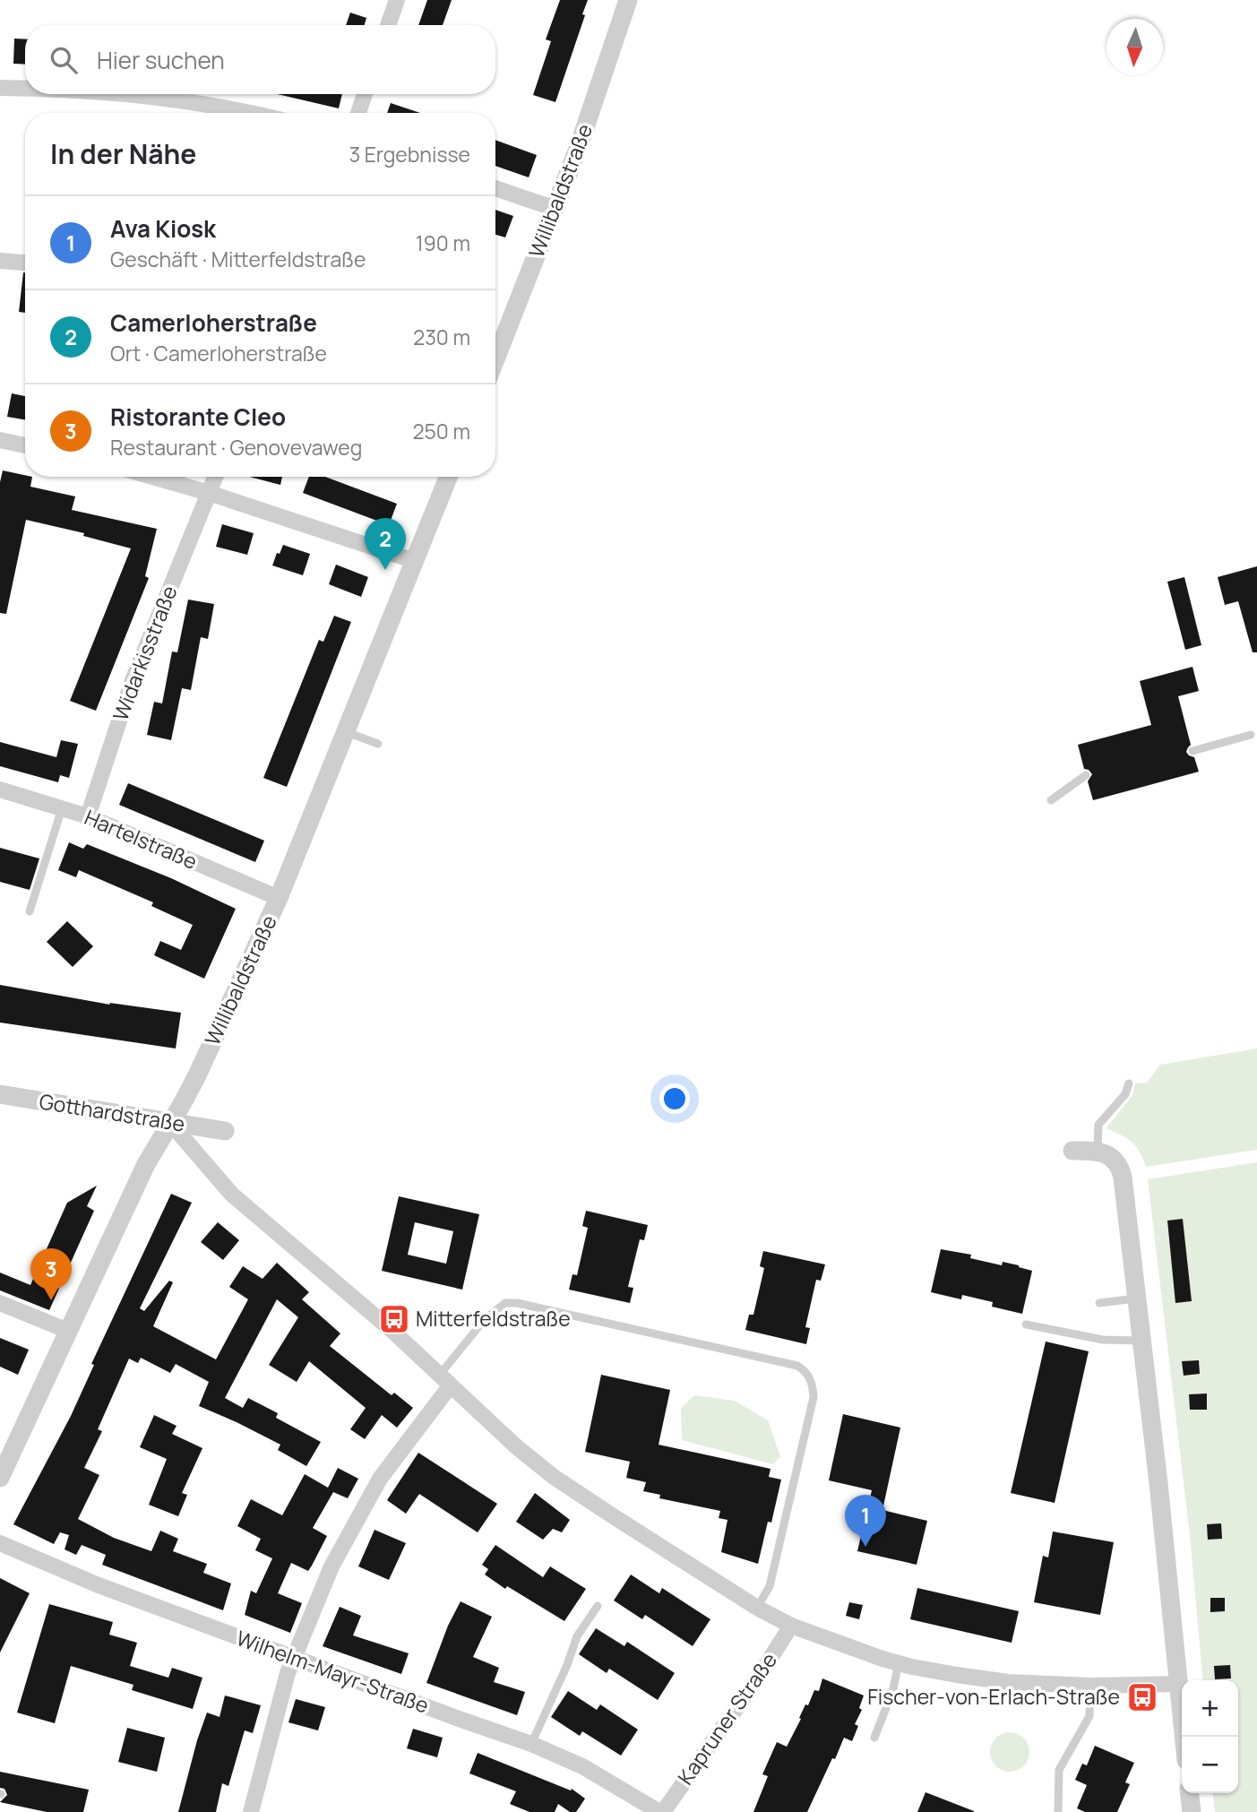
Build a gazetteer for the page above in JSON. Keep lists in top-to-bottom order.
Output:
{
  "streets": {
    "street": [
      "Willibaldstraße",
      "Widarkisstraße",
      "Hartelstraße",
      "Gotthardstraße",
      "Wilhelm-Mayr-Straße",
      "Kapruner Straße"
    ]
  },
  "crossings": [
    ["Willibaldstraße", "Hartelstraße"],
    ["Willibaldstraße", "Gotthardstraße"],
    ["Widarkisstraße", "Hartelstraße"],
    ["Wilhelm-Mayr-Straße", "Kapruner Straße"]
  ],
  "places": {
    "bus stop": ["Mitterfeldstraße", "Fischer-von-Erlach-Straße"]
  },
  "north": "bottom",
  "page": {
    "search": "Hier suchen",
    "heading": ["In der Nähe", "3 Ergebnisse"],
    "list": [
      {
        "mark": "1",
        "name": "Ava Kiosk",
        "note": "Geschäft · Mitterfeldstraße",
        "value": "190 m"
      },
      {
        "mark": "2",
        "name": "Camerloherstraße",
        "note": "Ort · Camerloherstraße",
        "value": "230 m"
      },
      {
        "mark": "3",
        "name": "Ristorante Cleo",
        "note": "Restaurant · Genovevaweg",
        "value": "250 m"
      }
    ],
    "pins": ["2", "3", "1"],
    "map_buttons": ["+", "−"]
  }
}
